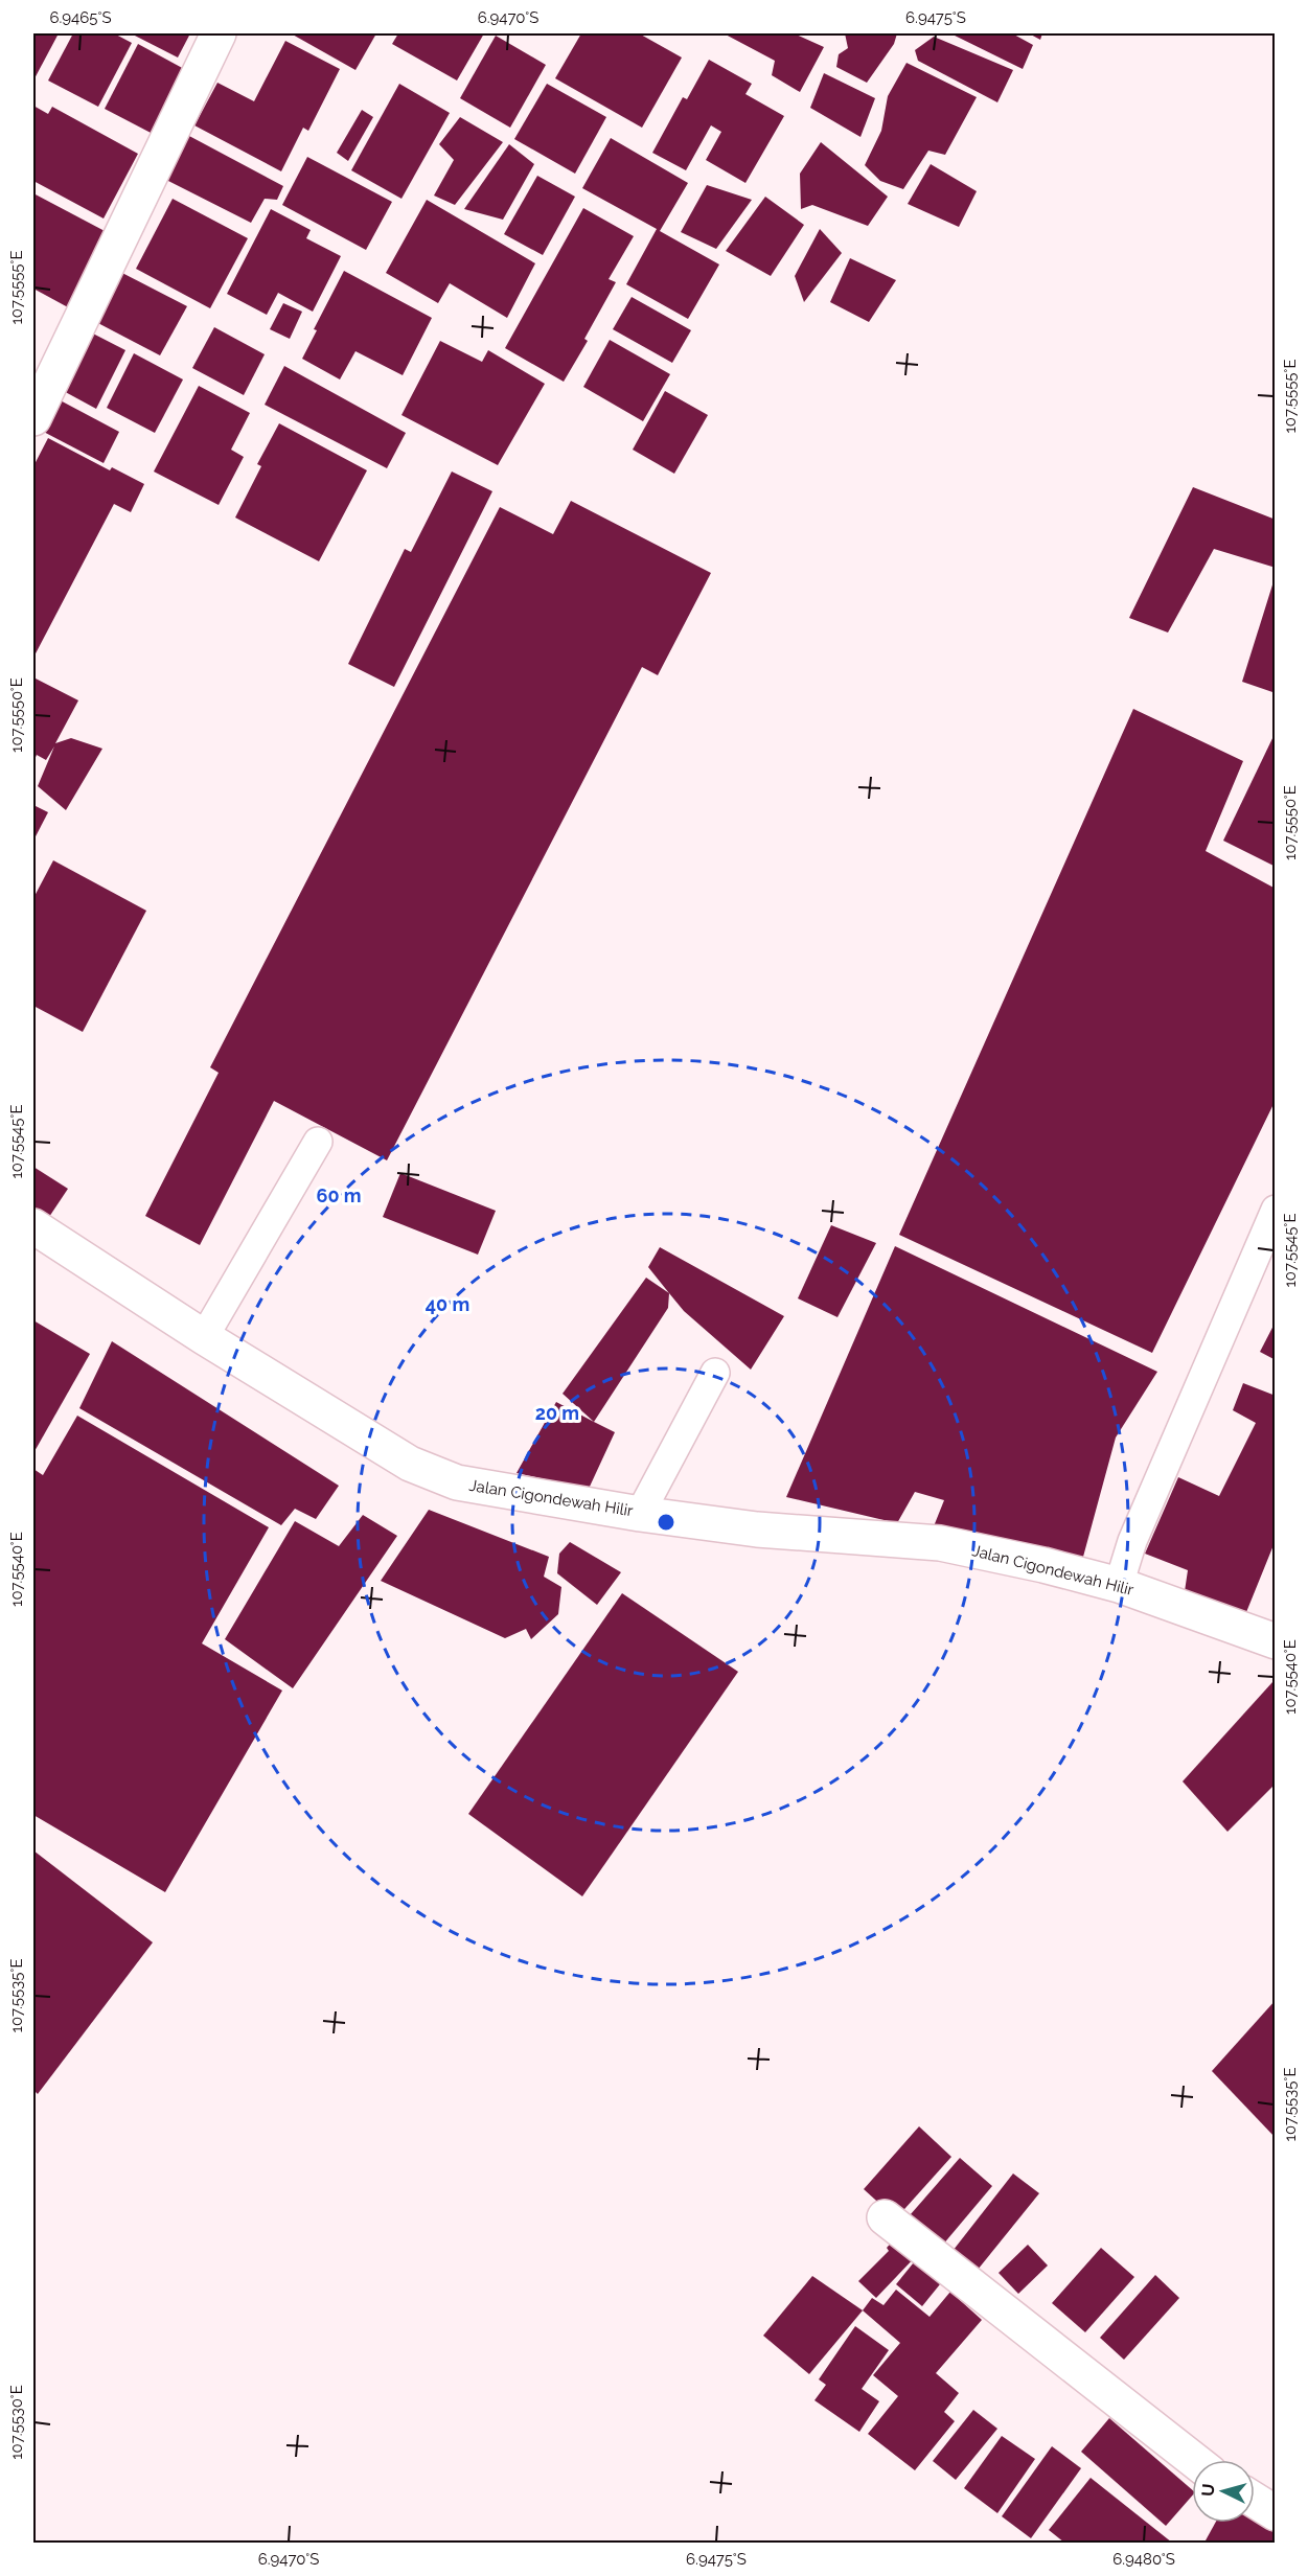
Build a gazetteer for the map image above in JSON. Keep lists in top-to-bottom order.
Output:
{
  "streets": {
    "street": ["Jalan Cigondewah Hilir"]
  },
  "north": "left",
  "coordinates": [
    "6.9465°S",
    "6.9470°S",
    "6.9475°S",
    "107.5555°E",
    "107.5550°E",
    "107.5545°E",
    "107.5540°E",
    "107.5535°E",
    "107.5530°E",
    "6.9480°S"
  ],
  "rings": ["60 m", "40 m", "20 m"]
}
